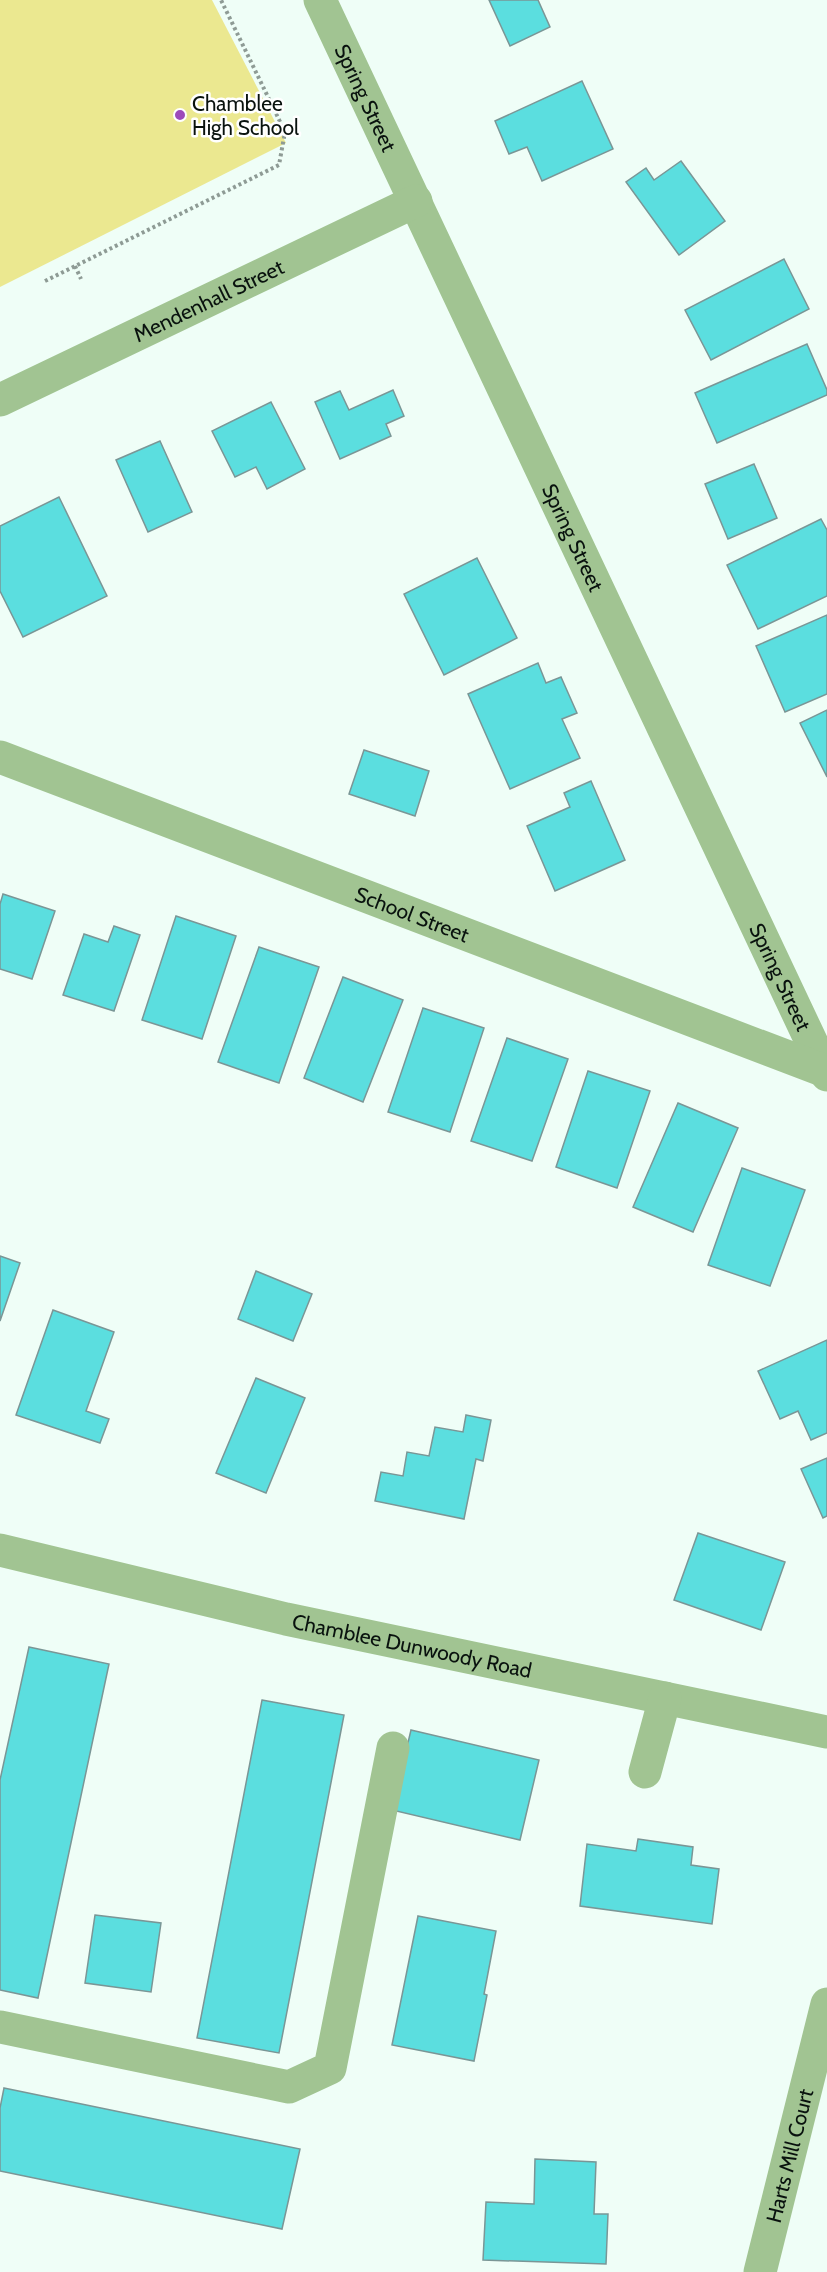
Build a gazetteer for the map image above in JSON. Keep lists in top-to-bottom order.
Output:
{
  "streets": {
    "street": [
      "Spring Street",
      "Mendenhall Street",
      "School Street",
      "Chamblee Dunwoody Road",
      "Harts Mill Court"
    ]
  },
  "crossings": [
    ["Spring Street", "Mendenhall Street"],
    ["Spring Street", "School Street"]
  ],
  "places": ["Chamblee High School"]
}
